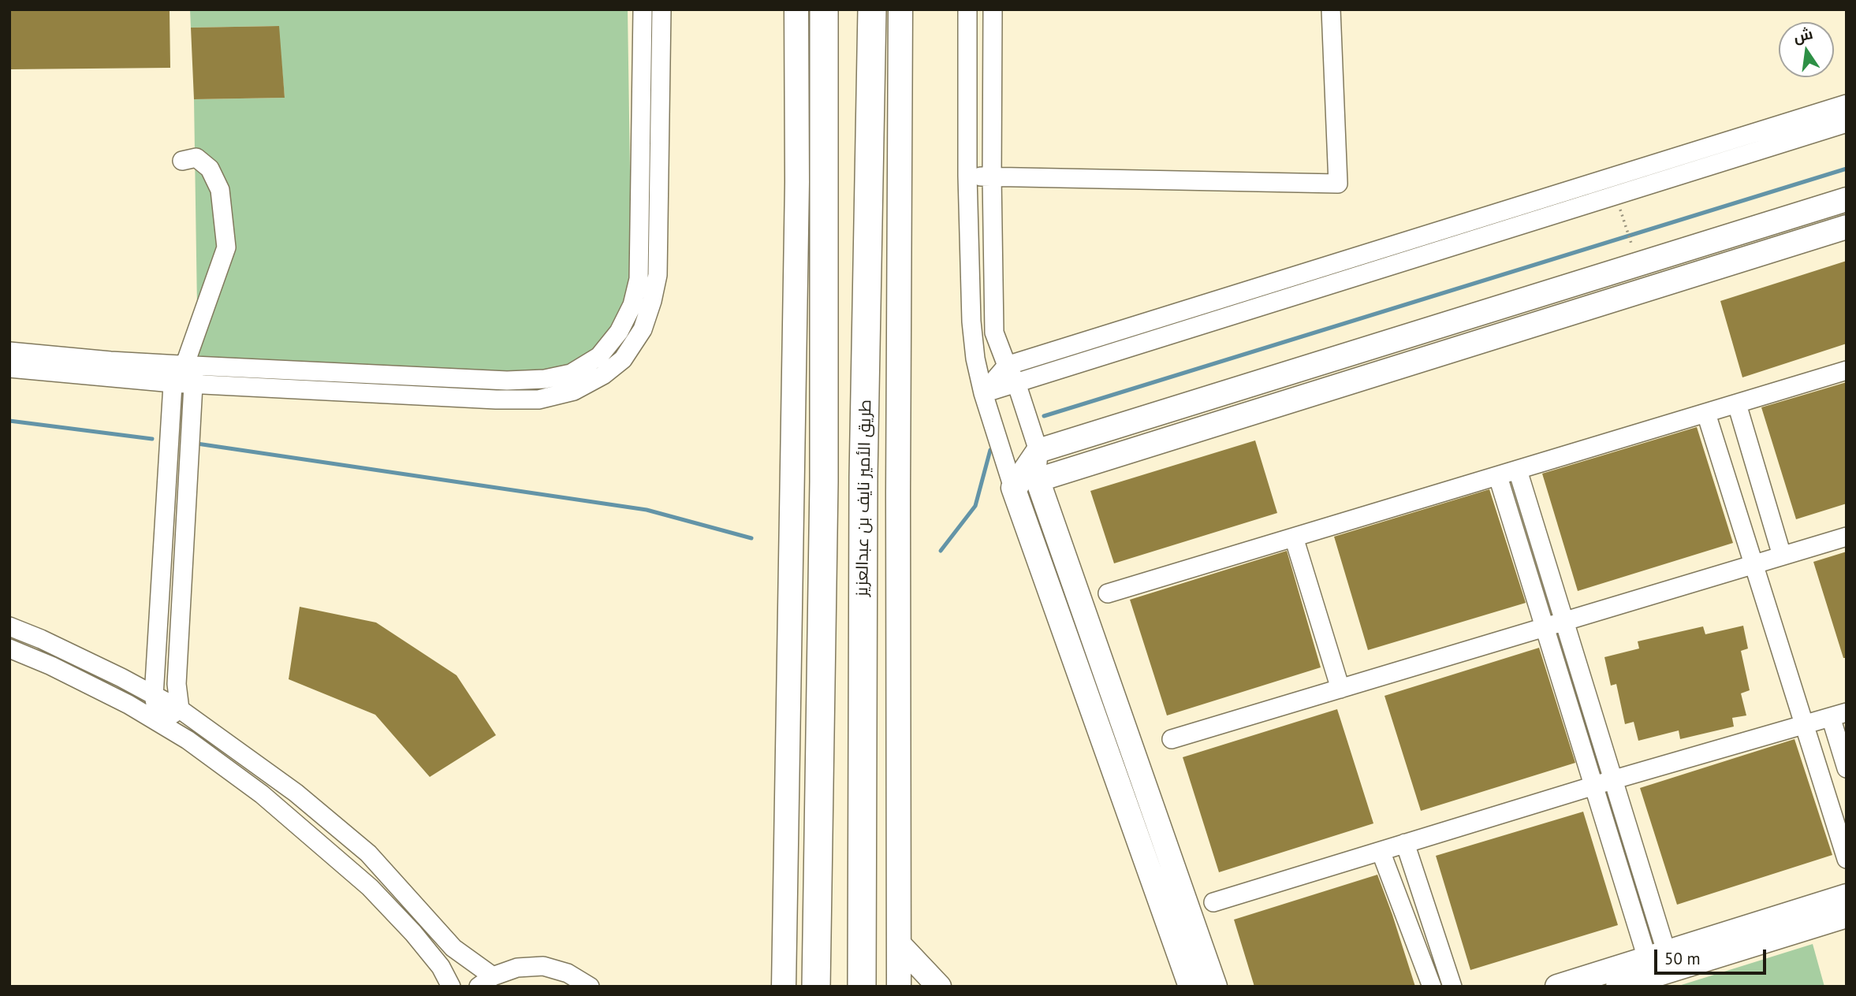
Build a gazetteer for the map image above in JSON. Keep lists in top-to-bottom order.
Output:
{
  "streets": {
    "highway": ["طريق الأمير نايف بن عبدالعزيز"]
  },
  "scale_bar": "50 m",
  "north": "top"
}
